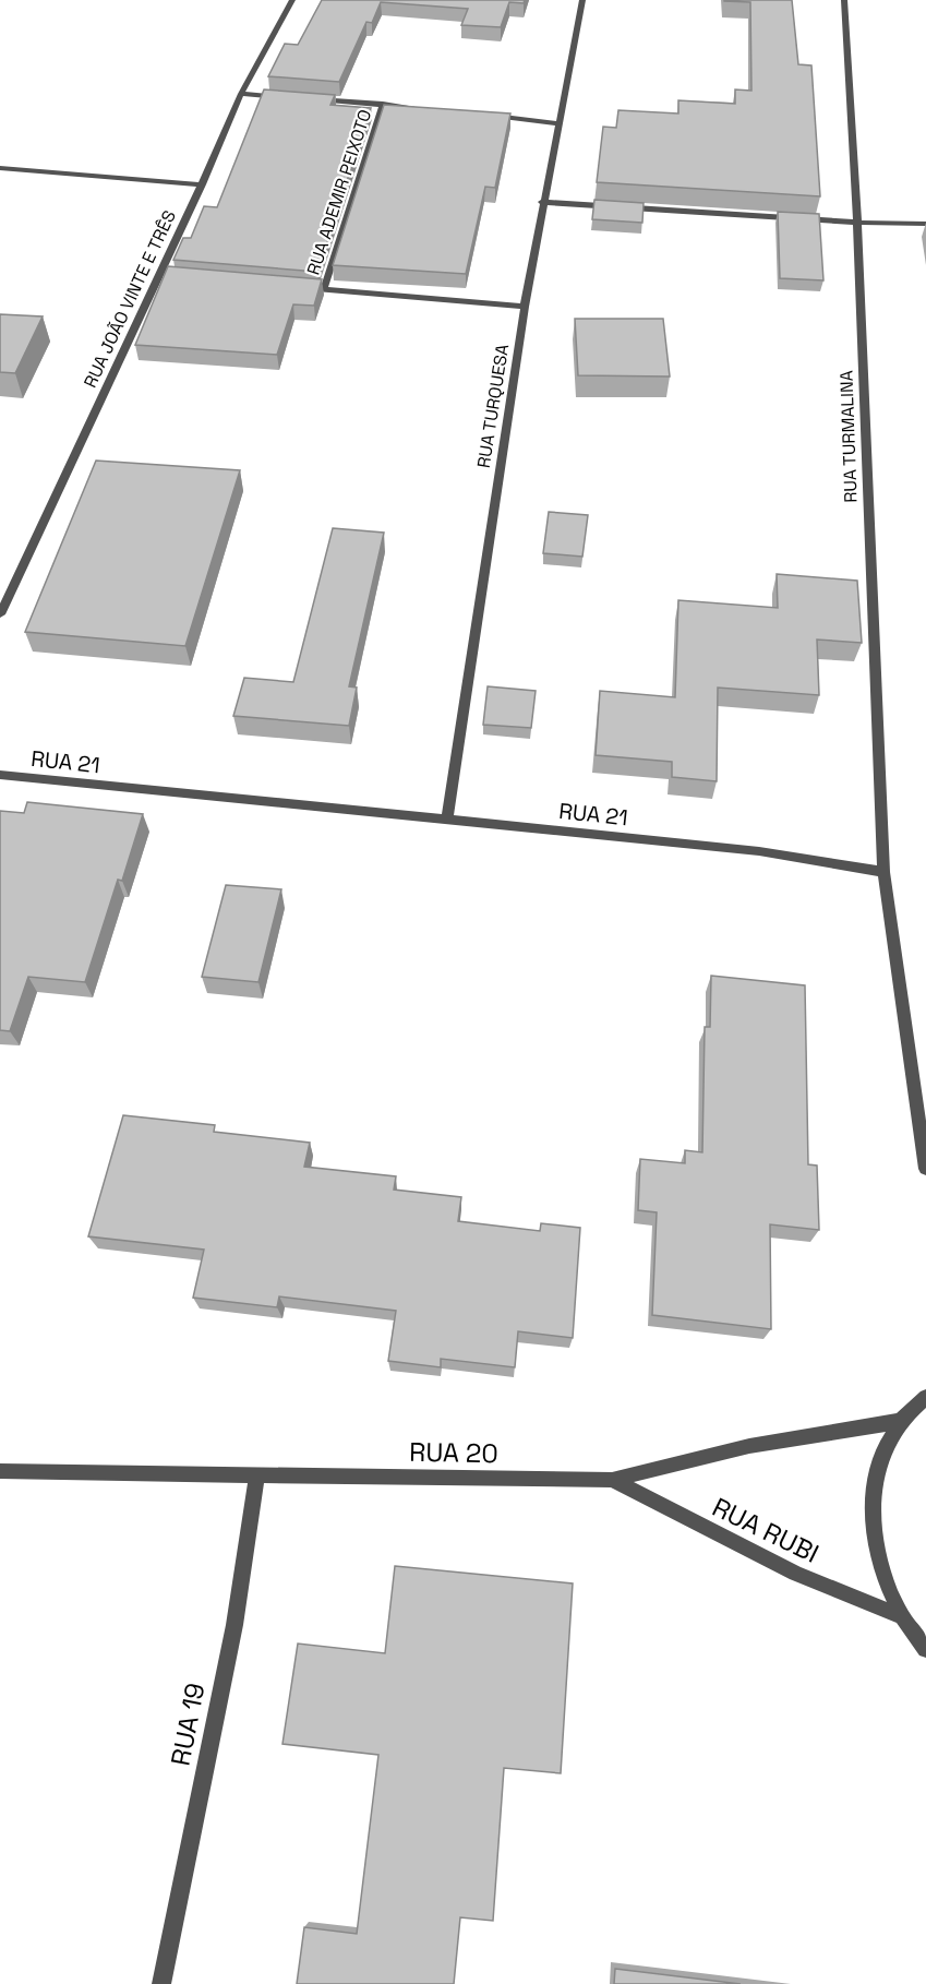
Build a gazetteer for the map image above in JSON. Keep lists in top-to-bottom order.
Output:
{
  "streets": {
    "street": [
      "RUA ADEMIR PEIXOTO",
      "RUA JOÃO VINTE E TRÊS",
      "RUA TURQUESA",
      "RUA TURMALINA",
      "RUA 21",
      "RUA 20",
      "RUA RUBI",
      "RUA 19"
    ]
  },
  "crossings": [
    ["RUA TURQUESA", "RUA 21"],
    ["RUA TURMALINA", "RUA 21"],
    ["RUA 20", "RUA RUBI"],
    ["RUA 20", "RUA 19"]
  ]
}
